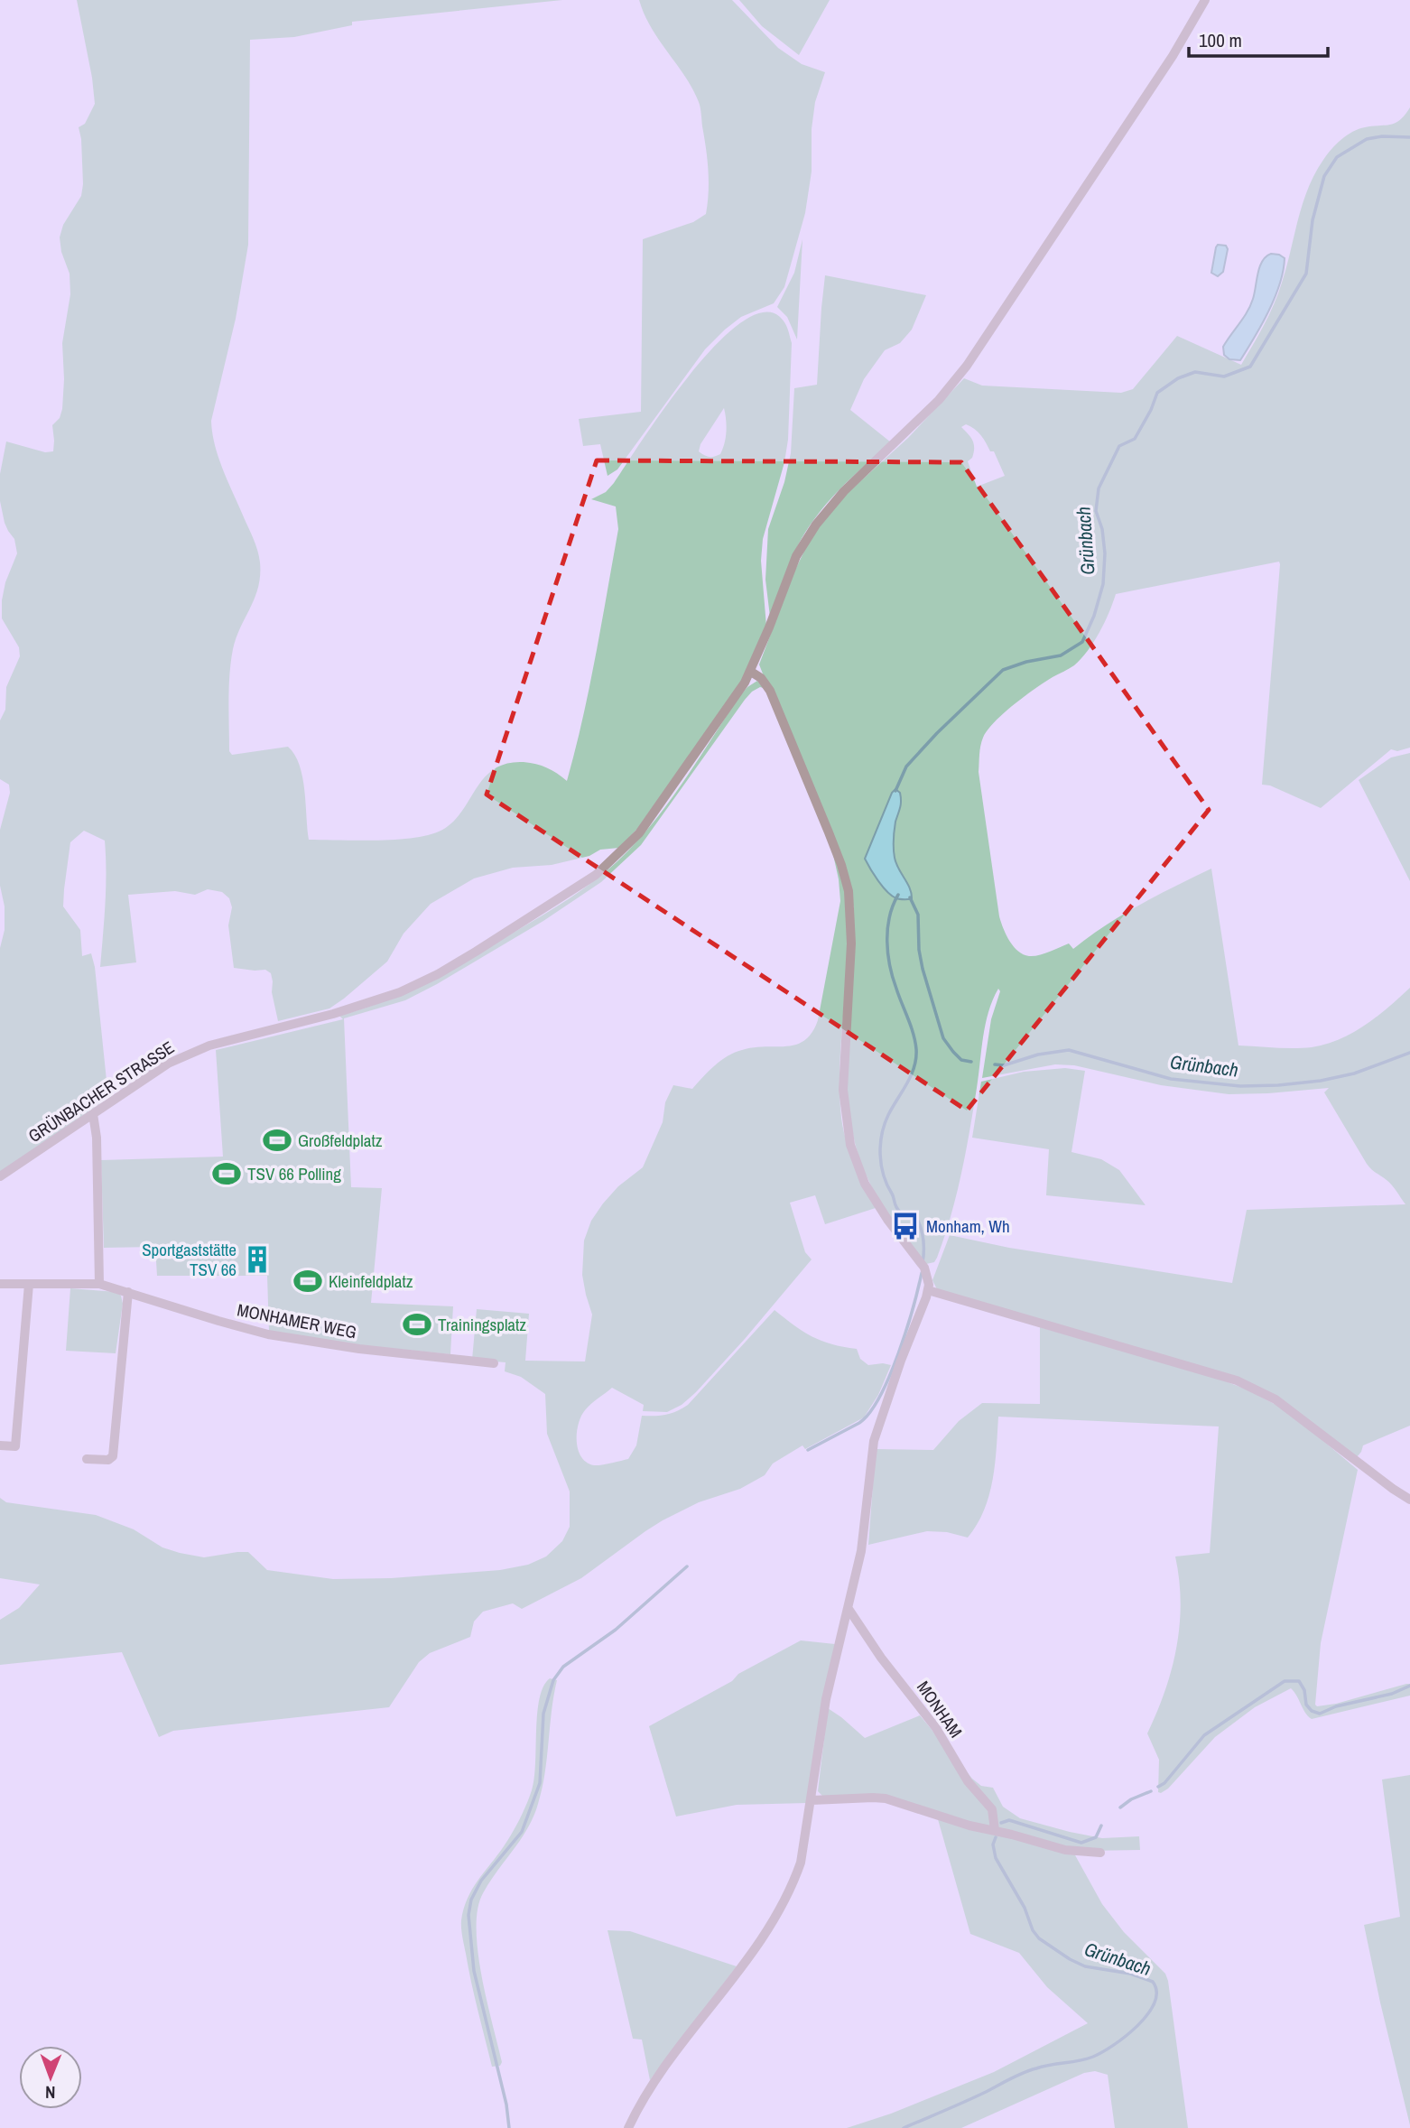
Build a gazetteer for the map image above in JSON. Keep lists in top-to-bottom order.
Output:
{
  "streets": {
    "street": ["GRÜNBACHER STRASSE", "MONHAMER WEG", "MONHAM"]
  },
  "water": ["Grünbach"],
  "places": {
    "sports": [
      "Großfeldplatz",
      "TSV 66 Polling",
      "Kleinfeldplatz",
      "Trainingsplatz"
    ],
    "bus stop": ["Monham, Wh"],
    "building": ["Sportgaststätte TSV 66"]
  },
  "scale_bar": "100 m",
  "north": "bottom"
}
